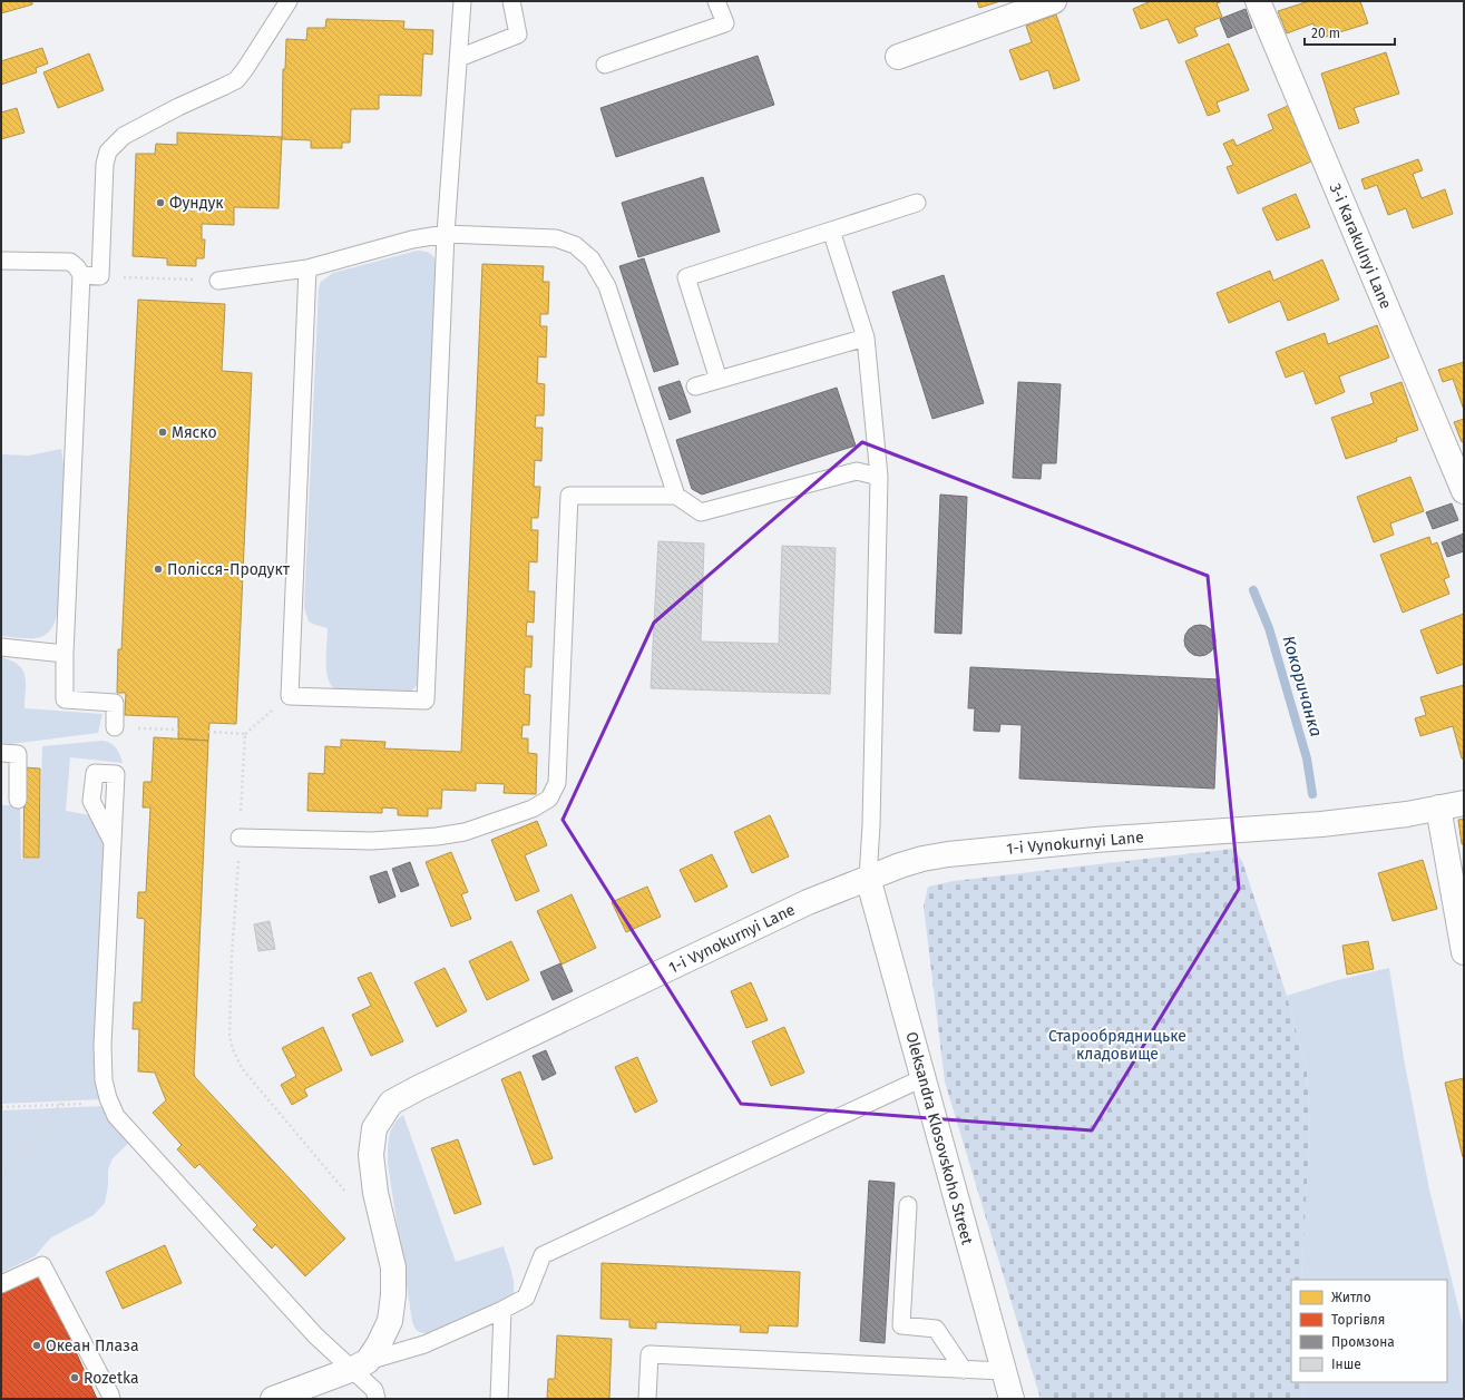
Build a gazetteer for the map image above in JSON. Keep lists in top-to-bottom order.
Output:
{
  "streets": {
    "street": ["3-i Karakulnyi Lane", "1-i Vynokurnyi Lane", "Oleksandra Klosovskoho Street"]
  },
  "crossings": [
    ["1-i Vynokurnyi Lane", "Oleksandra Klosovskoho Street"]
  ],
  "water": ["Кокоричанка"],
  "parks": ["Старообрядницьке кладовище"],
  "places": [
    "Фундук",
    "Мяско",
    "Полісся-Продукт",
    "Океан Плаза",
    "Rozetka"
  ],
  "legend": [
    "Житло",
    "Торгівля",
    "Промзона",
    "Інше"
  ],
  "scale_bar": "20 m"
}
